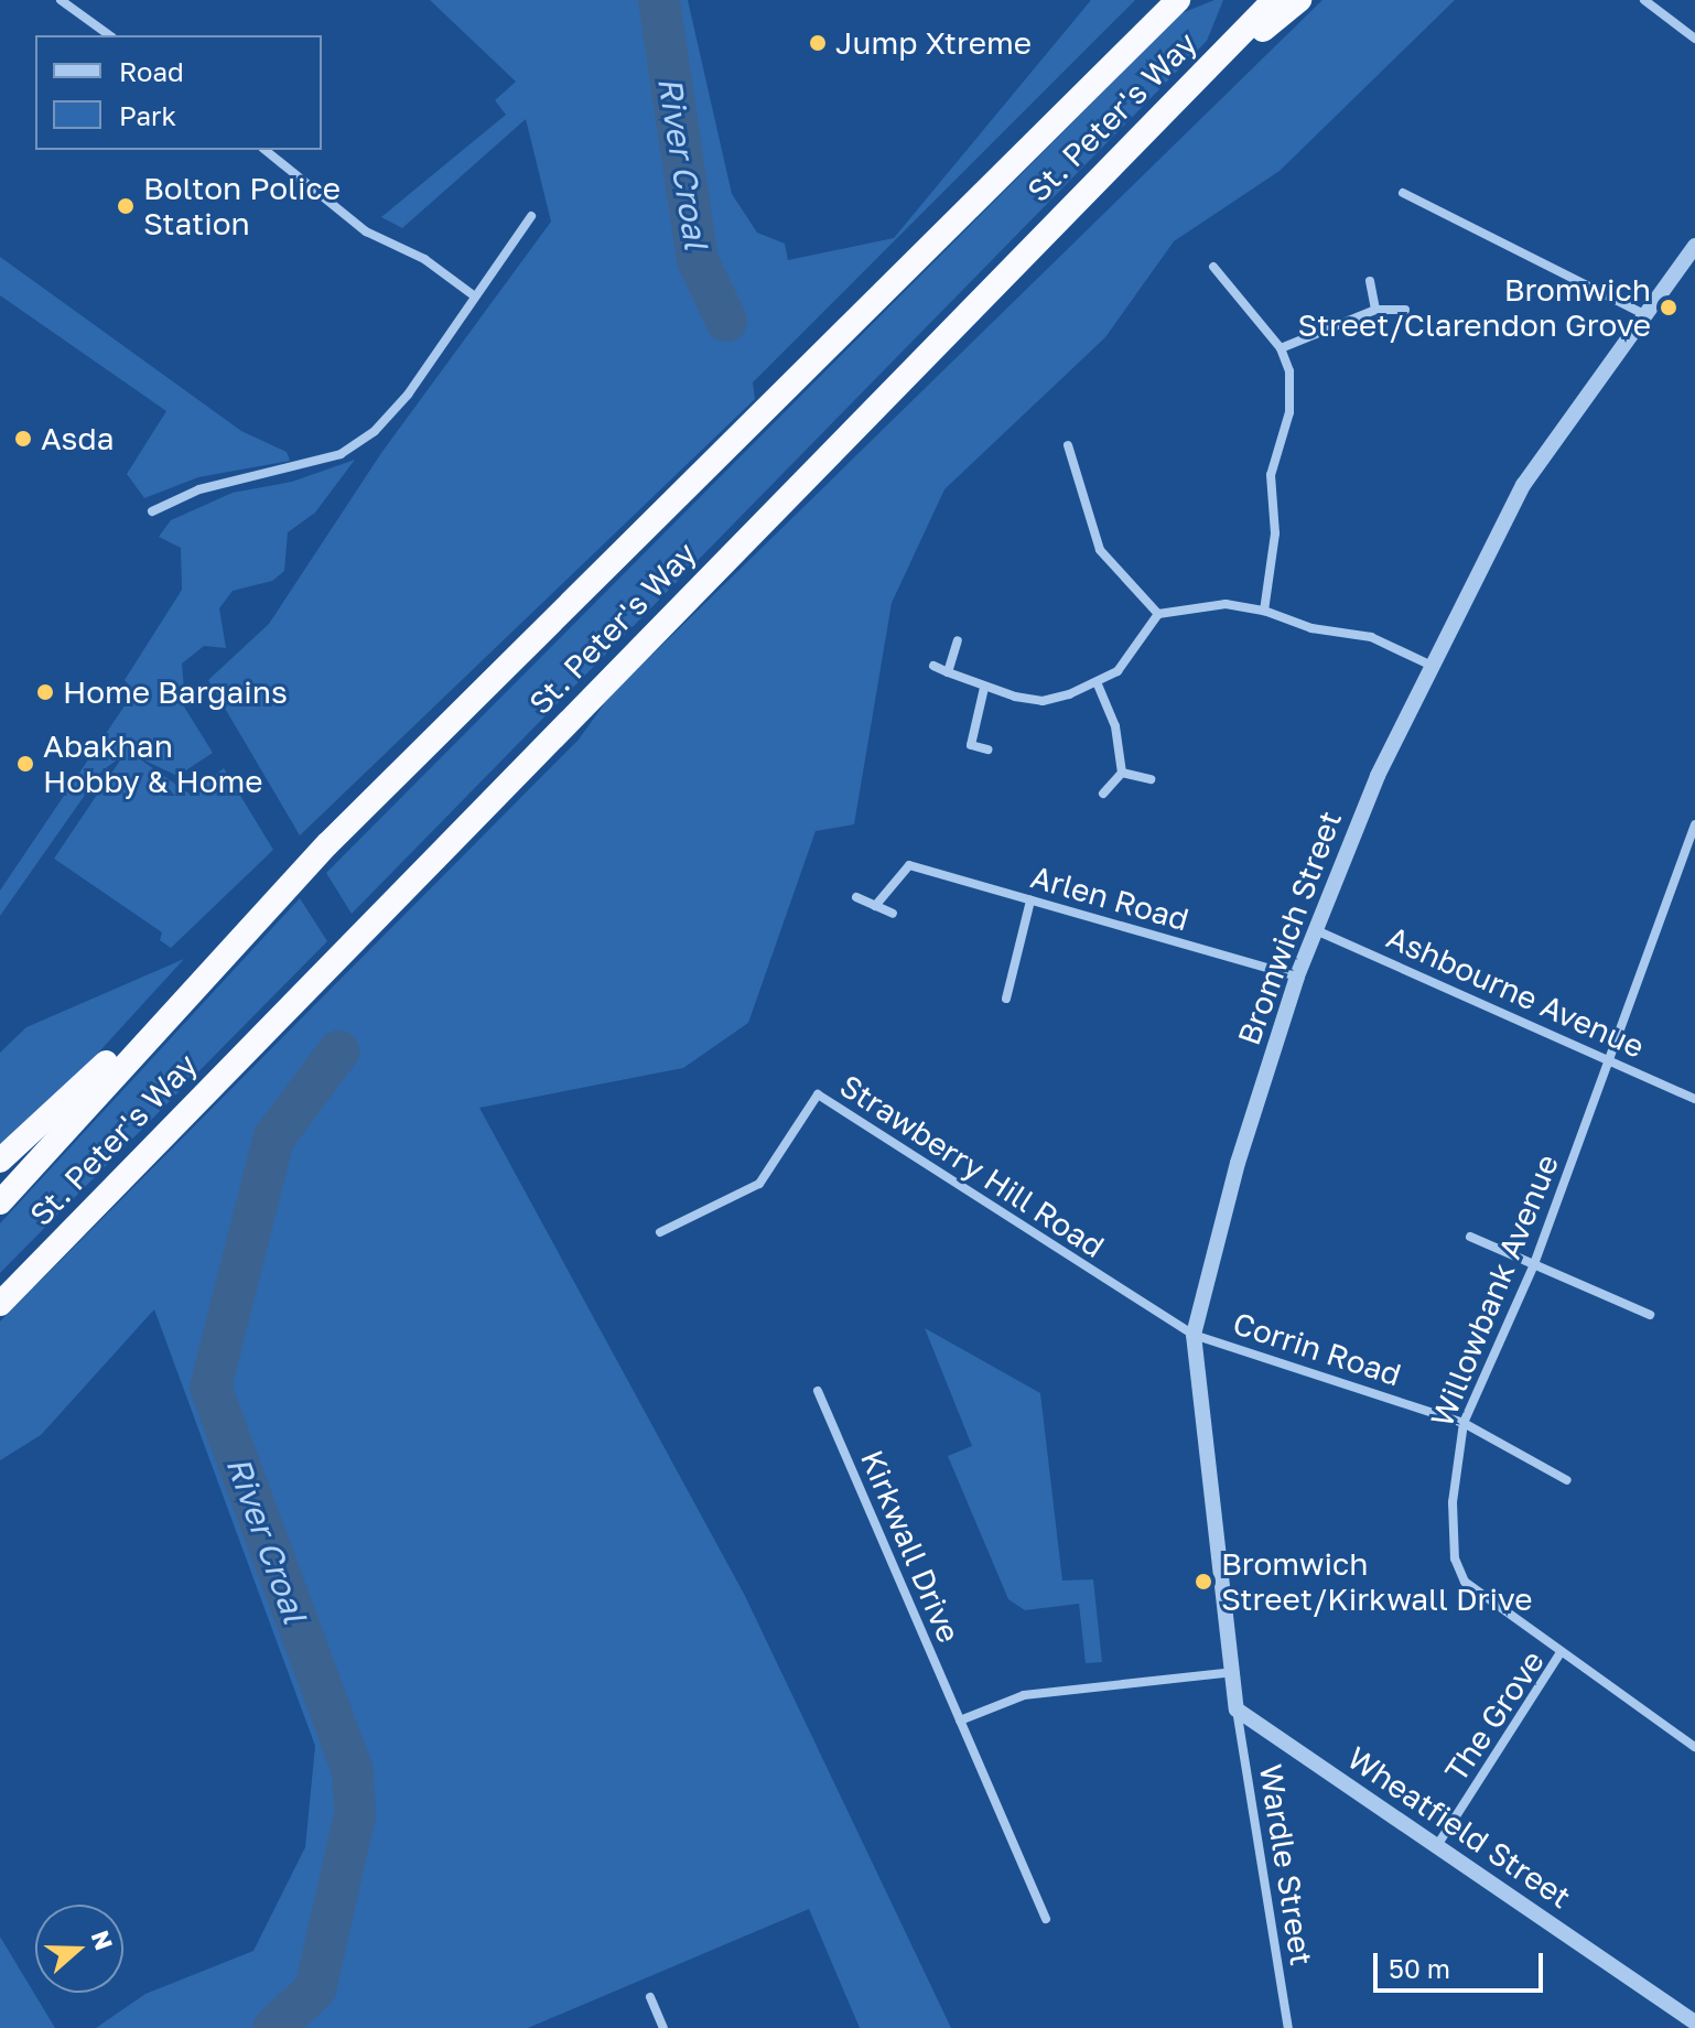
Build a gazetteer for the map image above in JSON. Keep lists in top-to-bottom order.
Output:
{
  "streets": {
    "highway": ["St. Peter's Way"],
    "street": [
      "Arlen Road",
      "Bromwich Street",
      "Ashbourne Avenue",
      "Strawberry Hill Road",
      "Willowbank Avenue",
      "Corrin Road",
      "Kirkwall Drive",
      "The Grove",
      "Wheatfield Street",
      "Wardle Street"
    ]
  },
  "crossings": [
    ["Arlen Road", "Bromwich Street"],
    ["Bromwich Street", "Ashbourne Avenue"],
    ["Bromwich Street", "Strawberry Hill Road"],
    ["Bromwich Street", "Corrin Road"],
    ["Bromwich Street", "Wheatfield Street"],
    ["Bromwich Street", "Wardle Street"],
    ["Ashbourne Avenue", "Willowbank Avenue"],
    ["Strawberry Hill Road", "Corrin Road"],
    ["Willowbank Avenue", "Corrin Road"],
    ["Willowbank Avenue", "The Grove"],
    ["The Grove", "Wheatfield Street"],
    ["Wheatfield Street", "Wardle Street"]
  ],
  "water": ["River Croal"],
  "places": [
    "Jump Xtreme",
    "Bolton Police Station",
    "Bromwich Street/Clarendon Grove",
    "Asda",
    "Home Bargains",
    "Abakhan Hobby & Home",
    "Bromwich Street/Kirkwall Drive"
  ],
  "legend": ["Road", "Park"],
  "scale_bar": "50 m",
  "north": "right"
}
